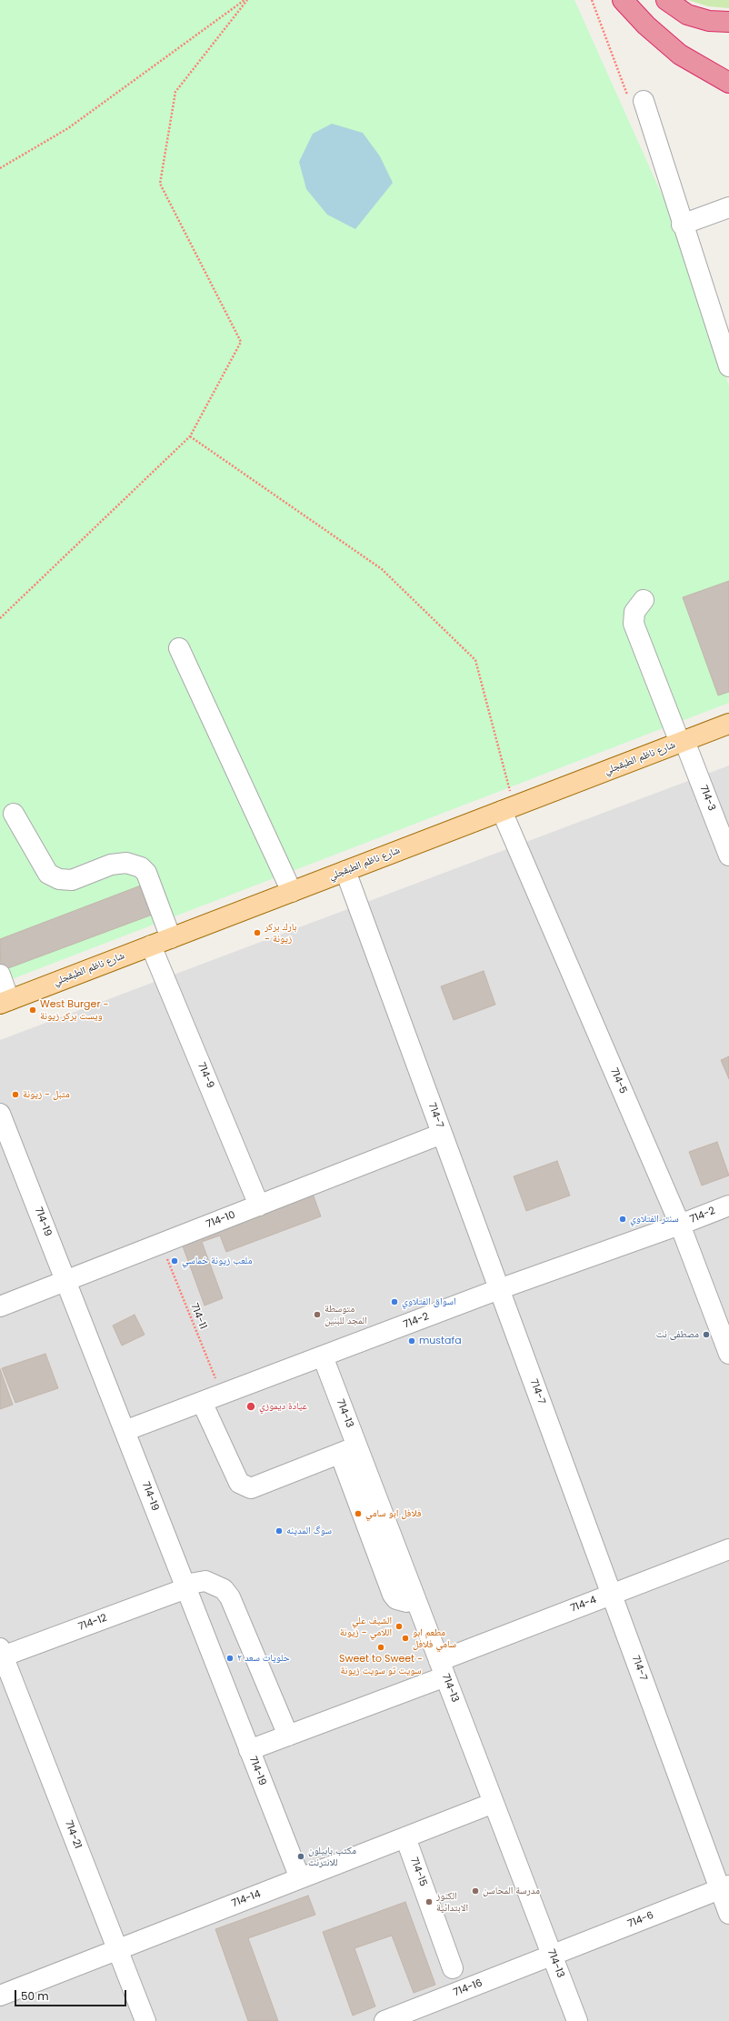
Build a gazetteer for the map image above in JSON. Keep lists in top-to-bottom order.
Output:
{
  "streets": {
    "main road": ["شارع ناظم الطبقجلي"],
    "street": [
      "714-3",
      "714-9",
      "714-5",
      "714-7",
      "714-2",
      "714-10",
      "714-19",
      "714-13",
      "714-4",
      "714-12",
      "714-21",
      "714-15",
      "714-14",
      "714-6",
      "714-16"
    ],
    "path": ["714-11"]
  },
  "crossings": [
    ["شارع ناظم الطبقجلي", "714-3"],
    ["شارع ناظم الطبقجلي", "714-9"],
    ["شارع ناظم الطبقجلي", "714-5"],
    ["شارع ناظم الطبقجلي", "714-7"],
    ["714-9", "714-10"],
    ["714-5", "714-2"],
    ["714-7", "714-2"],
    ["714-7", "714-10"],
    ["714-7", "714-4"],
    ["714-7", "714-6"],
    ["714-2", "714-19"],
    ["714-2", "714-11"],
    ["714-2", "714-13"],
    ["714-10", "714-19"],
    ["714-10", "714-11"],
    ["714-19", "714-4"],
    ["714-19", "714-12"],
    ["714-19", "714-14"],
    ["714-13", "714-4"],
    ["714-13", "714-14"],
    ["714-13", "714-6"],
    ["714-13", "714-16"],
    ["714-4", "714-12"],
    ["714-12", "714-21"],
    ["714-21", "714-14"],
    ["714-15", "714-14"],
    ["714-6", "714-16"]
  ],
  "places": [
    "بارك بركر - زيونة",
    "West Burger - ويست بركر زيونة",
    "متبل - زيونة",
    "سنتر الفتلاوي",
    "ملعب زيونة خماسي",
    "اسواق الفتلاوي",
    "متوسطة المجد للبنين",
    "مصطفى نت",
    "mustafa",
    "عيادة ديموزي",
    "فلافل ابو سامي",
    "سوگ المدينه",
    "الشيف علي اللامي - زيونة",
    "مطعم ابو سامي فلافل",
    "Sweet to Sweet - سويت تو سويت زيونة",
    "حلويات سعد ٢",
    "مكتب بابيلون للانترنت",
    "مدرسة المحاسن",
    "الكنوز الابتدائية"
  ],
  "scale_bar": "50 m"
}
